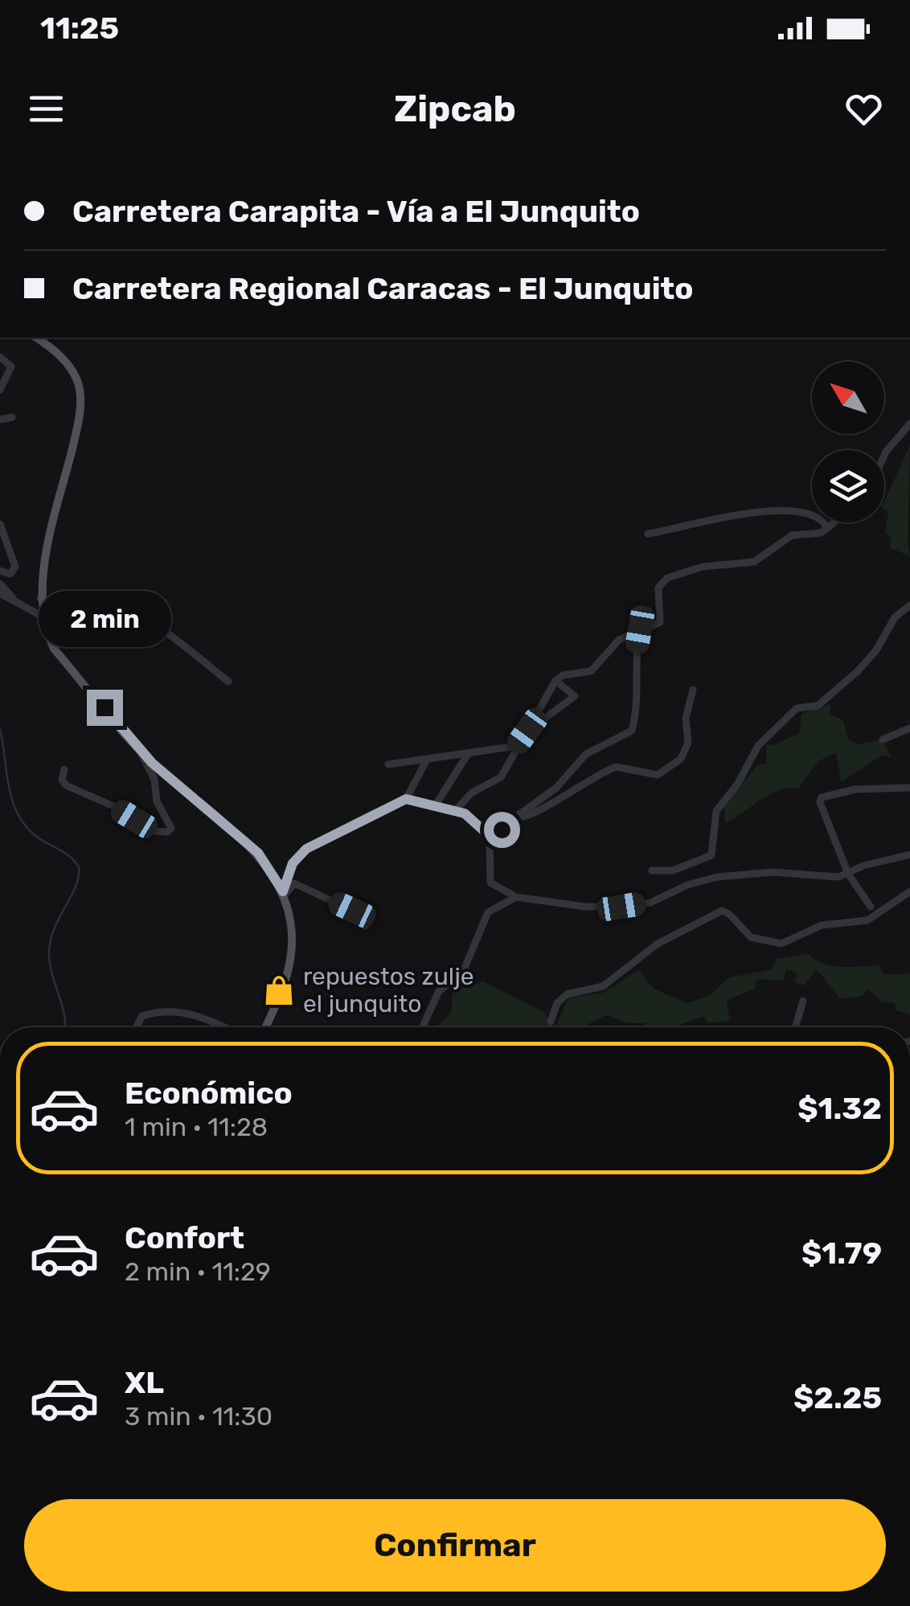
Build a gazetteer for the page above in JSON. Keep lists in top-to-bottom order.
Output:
{
  "places": {
    "shop": ["repuestos zulje el junquito"]
  },
  "north": "top left",
  "page": {
    "status": "11:25",
    "header": "Zipcab",
    "banner": ["Carretera Carapita - Vía a El Junquito", "Carretera Regional Caracas - El Junquito"],
    "bubble": "2 min",
    "list": [
      {
        "name": "Económico",
        "note": "1 min · 11:28",
        "value": "$1.32"
      },
      {
        "name": "Confort",
        "note": "2 min · 11:29",
        "value": "$1.79"
      },
      {
        "name": "XL",
        "note": "3 min · 11:30",
        "value": "$2.25"
      }
    ],
    "buttons": "Confirmar"
  }
}
